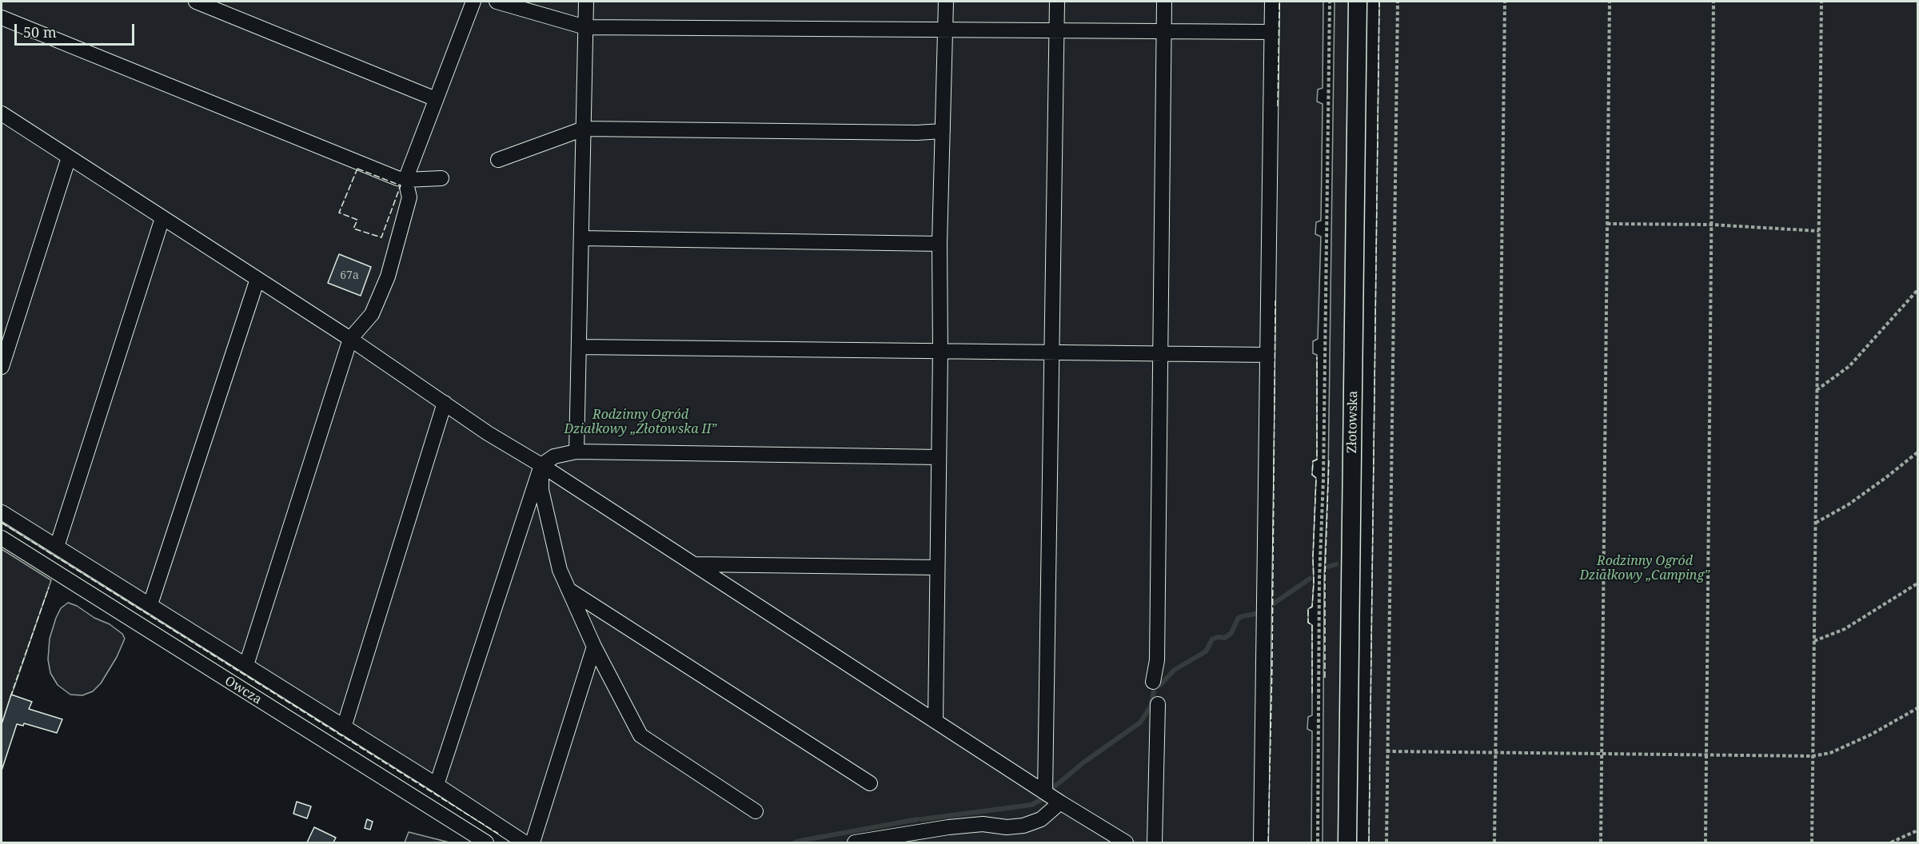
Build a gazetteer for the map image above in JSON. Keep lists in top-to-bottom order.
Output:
{
  "streets": {
    "street": ["Złotowska", "Owcza"]
  },
  "parks": ["Rodzinny Ogród Działkowy „Złotowska II”", "Rodzinny Ogród Działkowy „Camping”"],
  "house_numbers": ["67a"],
  "scale_bar": "50 m"
}
